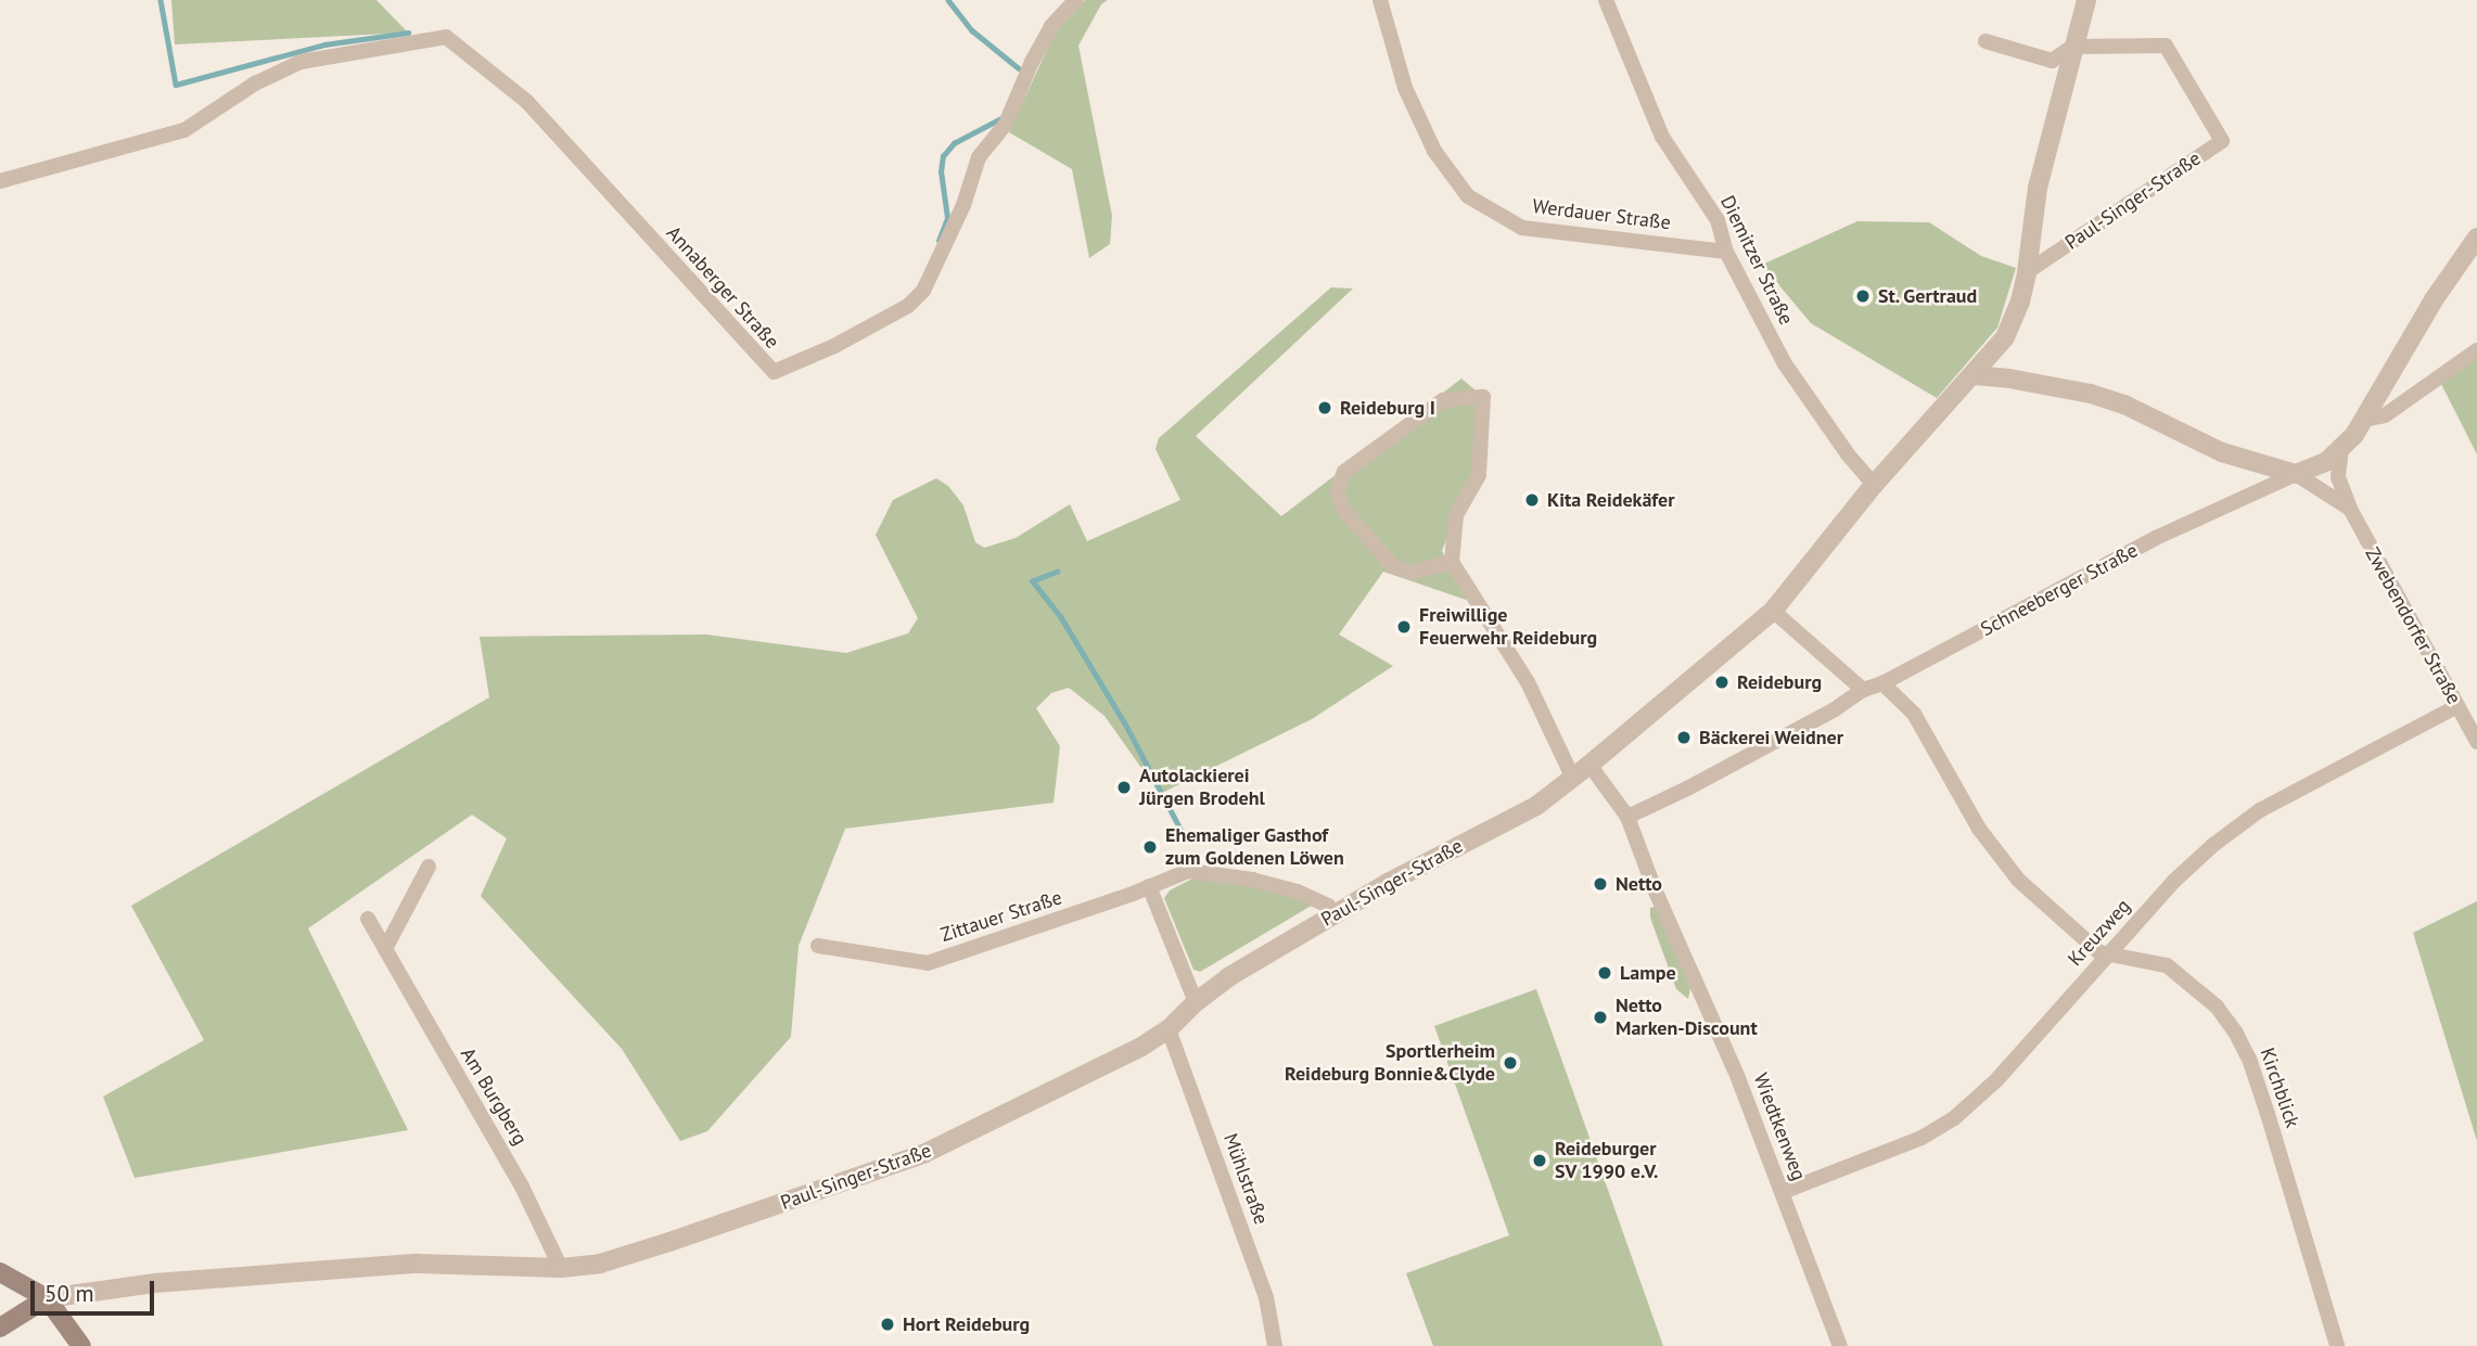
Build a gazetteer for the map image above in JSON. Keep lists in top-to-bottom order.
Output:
{
  "streets": {
    "street": [
      "Paul-Singer-Straße",
      "Werdauer Straße",
      "Diemitzer Straße",
      "Annaberger Straße",
      "Schneeberger Straße",
      "Zwebendorfer Straße",
      "Zittauer Straße",
      "Kreuzweg",
      "Kirchblick",
      "Am Burgberg",
      "Wiedtkenweg",
      "Mühlstraße"
    ]
  },
  "crossings": [
    ["Paul-Singer-Straße", "Diemitzer Straße"],
    ["Paul-Singer-Straße", "Zwebendorfer Straße"],
    ["Paul-Singer-Straße", "Zittauer Straße"],
    ["Paul-Singer-Straße", "Am Burgberg"],
    ["Paul-Singer-Straße", "Wiedtkenweg"],
    ["Paul-Singer-Straße", "Mühlstraße"],
    ["Werdauer Straße", "Diemitzer Straße"],
    ["Schneeberger Straße", "Zwebendorfer Straße"],
    ["Schneeberger Straße", "Kirchblick"],
    ["Schneeberger Straße", "Wiedtkenweg"],
    ["Zwebendorfer Straße", "Kreuzweg"],
    ["Kreuzweg", "Kirchblick"],
    ["Kreuzweg", "Wiedtkenweg"]
  ],
  "places": [
    "St. Gertraud",
    "Reideburg I",
    "Kita Reidekäfer",
    "Freiwillige Feuerwehr Reideburg",
    "Reideburg",
    "Bäckerei Weidner",
    "Autolackierei Jürgen Brodehl",
    "Ehemaliger Gasthof zum Goldenen Löwen",
    "Netto",
    "Lampe",
    "Netto Marken-Discount",
    "Sportlerheim Reideburg Bonnie&Clyde",
    "Reideburger SV 1990 e.V.",
    "Hort Reideburg"
  ],
  "scale_bar": "50 m"
}
